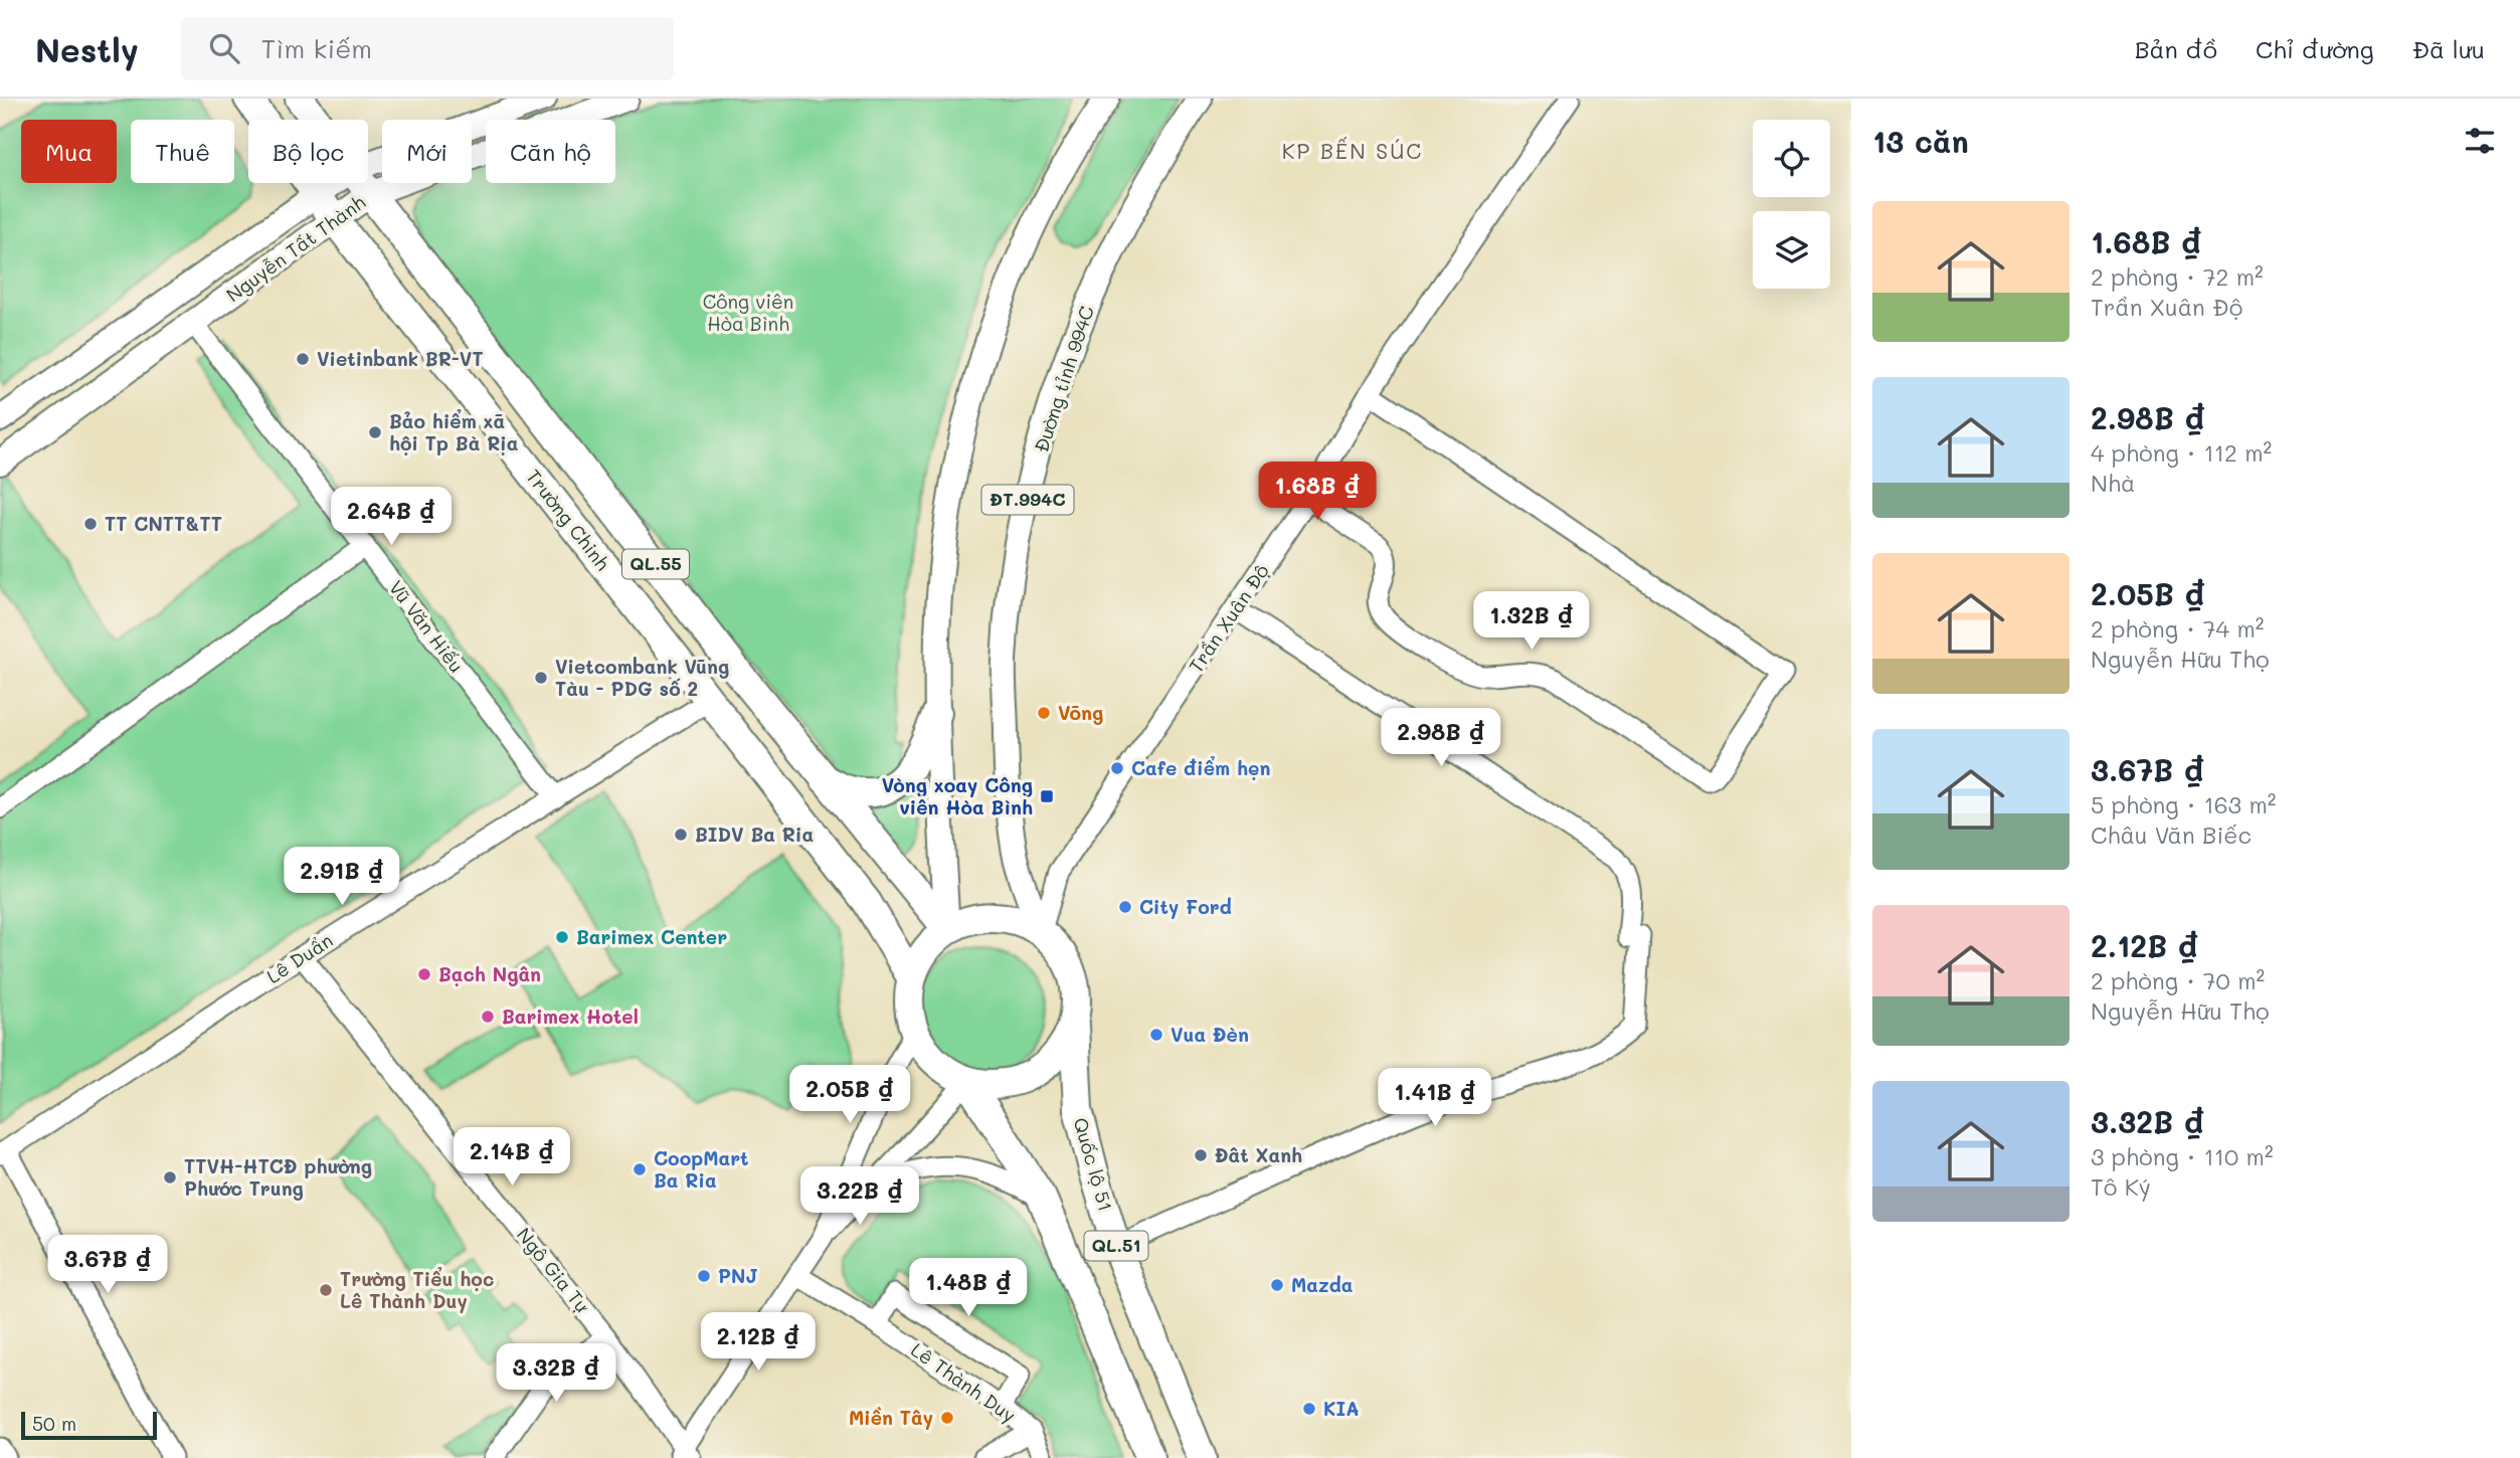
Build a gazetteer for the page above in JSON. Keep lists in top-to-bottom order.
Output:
{
  "streets": {
    "highway": [
      "Trường Chinh",
      "QL.55",
      "Quốc lộ 51",
      "QL.51"
    ],
    "main road": ["Nguyễn Tất Thành", "Đường tỉnh 994C", "ĐT.994C"],
    "street": [
      "Trần Xuân Độ",
      "Vũ Văn Hiếu",
      "Lê Duẩn",
      "Ngô Gia Tự",
      "Lê Thành Duy"
    ]
  },
  "crossings": [
    ["Nguyễn Tất Thành", "Trường Chinh"],
    ["Nguyễn Tất Thành", "QL.55"],
    ["Nguyễn Tất Thành", "Vũ Văn Hiếu"],
    ["Đường tỉnh 994C", "ĐT.994C"],
    ["Đường tỉnh 994C", "Trường Chinh"],
    ["Đường tỉnh 994C", "QL.55"],
    ["Đường tỉnh 994C", "Trần Xuân Độ"],
    ["Đường tỉnh 994C", "Quốc lộ 51"],
    ["Đường tỉnh 994C", "QL.51"],
    ["ĐT.994C", "Trường Chinh"],
    ["ĐT.994C", "QL.55"],
    ["ĐT.994C", "Trần Xuân Độ"],
    ["ĐT.994C", "Quốc lộ 51"],
    ["ĐT.994C", "QL.51"],
    ["Trường Chinh", "QL.55"],
    ["Trường Chinh", "Trần Xuân Độ"],
    ["Trường Chinh", "Lê Duẩn"],
    ["Trường Chinh", "Quốc lộ 51"],
    ["Trường Chinh", "QL.51"],
    ["QL.55", "Trần Xuân Độ"],
    ["QL.55", "Quốc lộ 51"],
    ["QL.55", "QL.51"],
    ["Trần Xuân Độ", "Quốc lộ 51"],
    ["Trần Xuân Độ", "QL.51"],
    ["Vũ Văn Hiếu", "Lê Duẩn"],
    ["Lê Duẩn", "Ngô Gia Tự"],
    ["Quốc lộ 51", "QL.51"]
  ],
  "districts": ["KP BẾN SÚC"],
  "parks": ["Công viên Hòa Bình"],
  "places": {
    "other": [
      "Vietinbank BR-VT",
      "Bảo hiểm xã hội Tp Bà Rịa",
      "TT CNTT&TT",
      "Vietcombank Vũng Tàu - PDG số 2",
      "Võng",
      "Cafe điểm hẹn",
      "BIDV Ba Ria",
      "City Ford",
      "Barimex Center",
      "Bạch Ngân",
      "Barimex Hotel",
      "Vua Đèn",
      "Đât Xanh",
      "CoopMart Ba Ria",
      "TTVH-HTCĐ phường Phước Trung",
      "PNJ",
      "Mazda",
      "Trường Tiểu học Lê Thành Duy",
      "KIA",
      "Miền Tây"
    ],
    "transit": ["Vòng xoay Công viên Hòa Bình"]
  },
  "scale_bar": "50 m",
  "page": {
    "header": "Nestly",
    "search": "Tìm kiếm",
    "nav": ["Bản đồ", "Chỉ đường", "Đã lưu"],
    "heading": "13 căn",
    "chip": [
      "Mua",
      "Thuê",
      "Bộ lọc",
      "Mới",
      "Căn hộ"
    ],
    "list": [
      {
        "name": "1.68B ₫",
        "note": "2 phòng · 72 m² · Trần Xuân Độ"
      },
      {
        "name": "2.98B ₫",
        "note": "4 phòng · 112 m² · Nhà"
      },
      {
        "name": "2.05B ₫",
        "note": "2 phòng · 74 m² · Nguyễn Hữu Thọ"
      },
      {
        "name": "3.67B ₫",
        "note": "5 phòng · 163 m² · Châu Văn Biếc"
      },
      {
        "name": "2.12B ₫",
        "note": "2 phòng · 70 m² · Nguyễn Hữu Thọ"
      },
      {
        "name": "3.32B ₫",
        "note": "3 phòng · 110 m² · Tô Ký"
      }
    ],
    "price": [
      "1.68B ₫",
      "2.64B ₫",
      "1.32B ₫",
      "2.98B ₫",
      "2.91B ₫",
      "2.05B ₫",
      "1.41B ₫",
      "2.14B ₫",
      "3.22B ₫",
      "3.67B ₫",
      "1.48B ₫",
      "2.12B ₫",
      "3.32B ₫"
    ],
    "scale": "50 m"
  }
}
